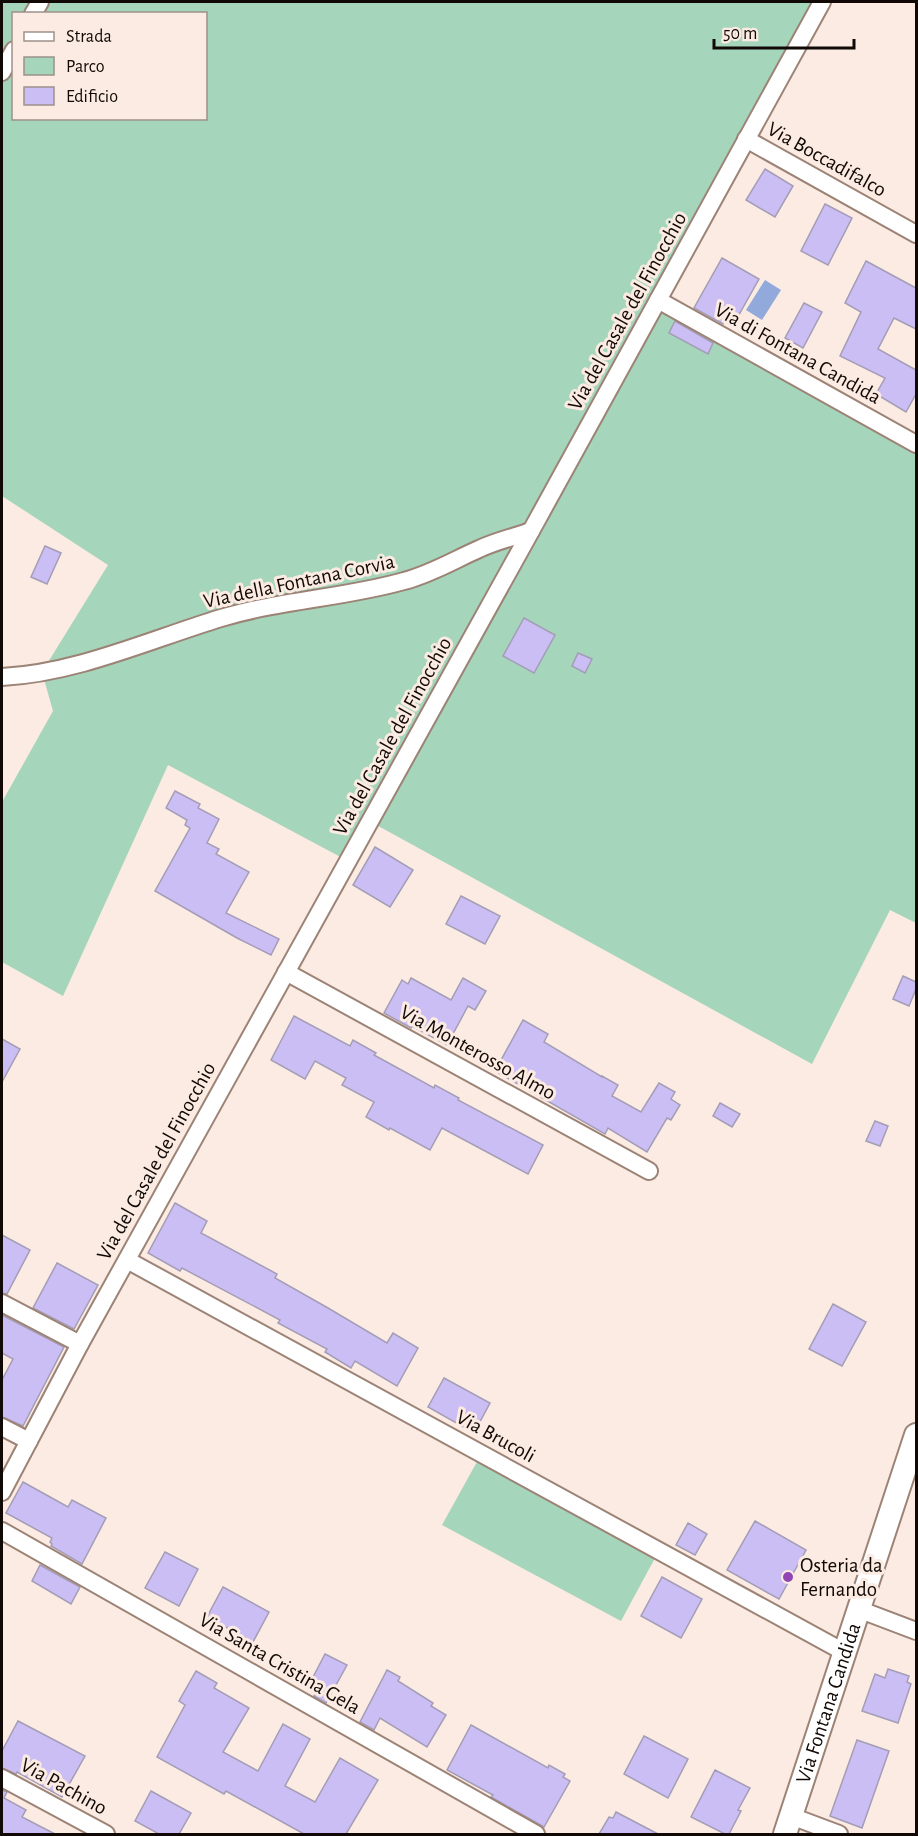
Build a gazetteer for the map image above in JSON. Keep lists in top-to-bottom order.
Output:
{
  "streets": {
    "main road": ["Via Fontana Candida"],
    "street": [
      "Via Boccadifalco",
      "Via del Casale del Finocchio",
      "Via di Fontana Candida",
      "Via della Fontana Corvia",
      "Via Monterosso Almo",
      "Via Brucoli",
      "Via Santa Cristina Gela",
      "Via Pachino"
    ]
  },
  "crossings": [
    ["Via Boccadifalco", "Via del Casale del Finocchio"],
    ["Via del Casale del Finocchio", "Via di Fontana Candida"],
    ["Via del Casale del Finocchio", "Via della Fontana Corvia"],
    ["Via del Casale del Finocchio", "Via Monterosso Almo"],
    ["Via del Casale del Finocchio", "Via Brucoli"],
    ["Via Brucoli", "Via Fontana Candida"]
  ],
  "places": ["Osteria da Fernando"],
  "legend": ["Strada", "Parco", "Edificio"],
  "scale_bar": "50 m"
}
